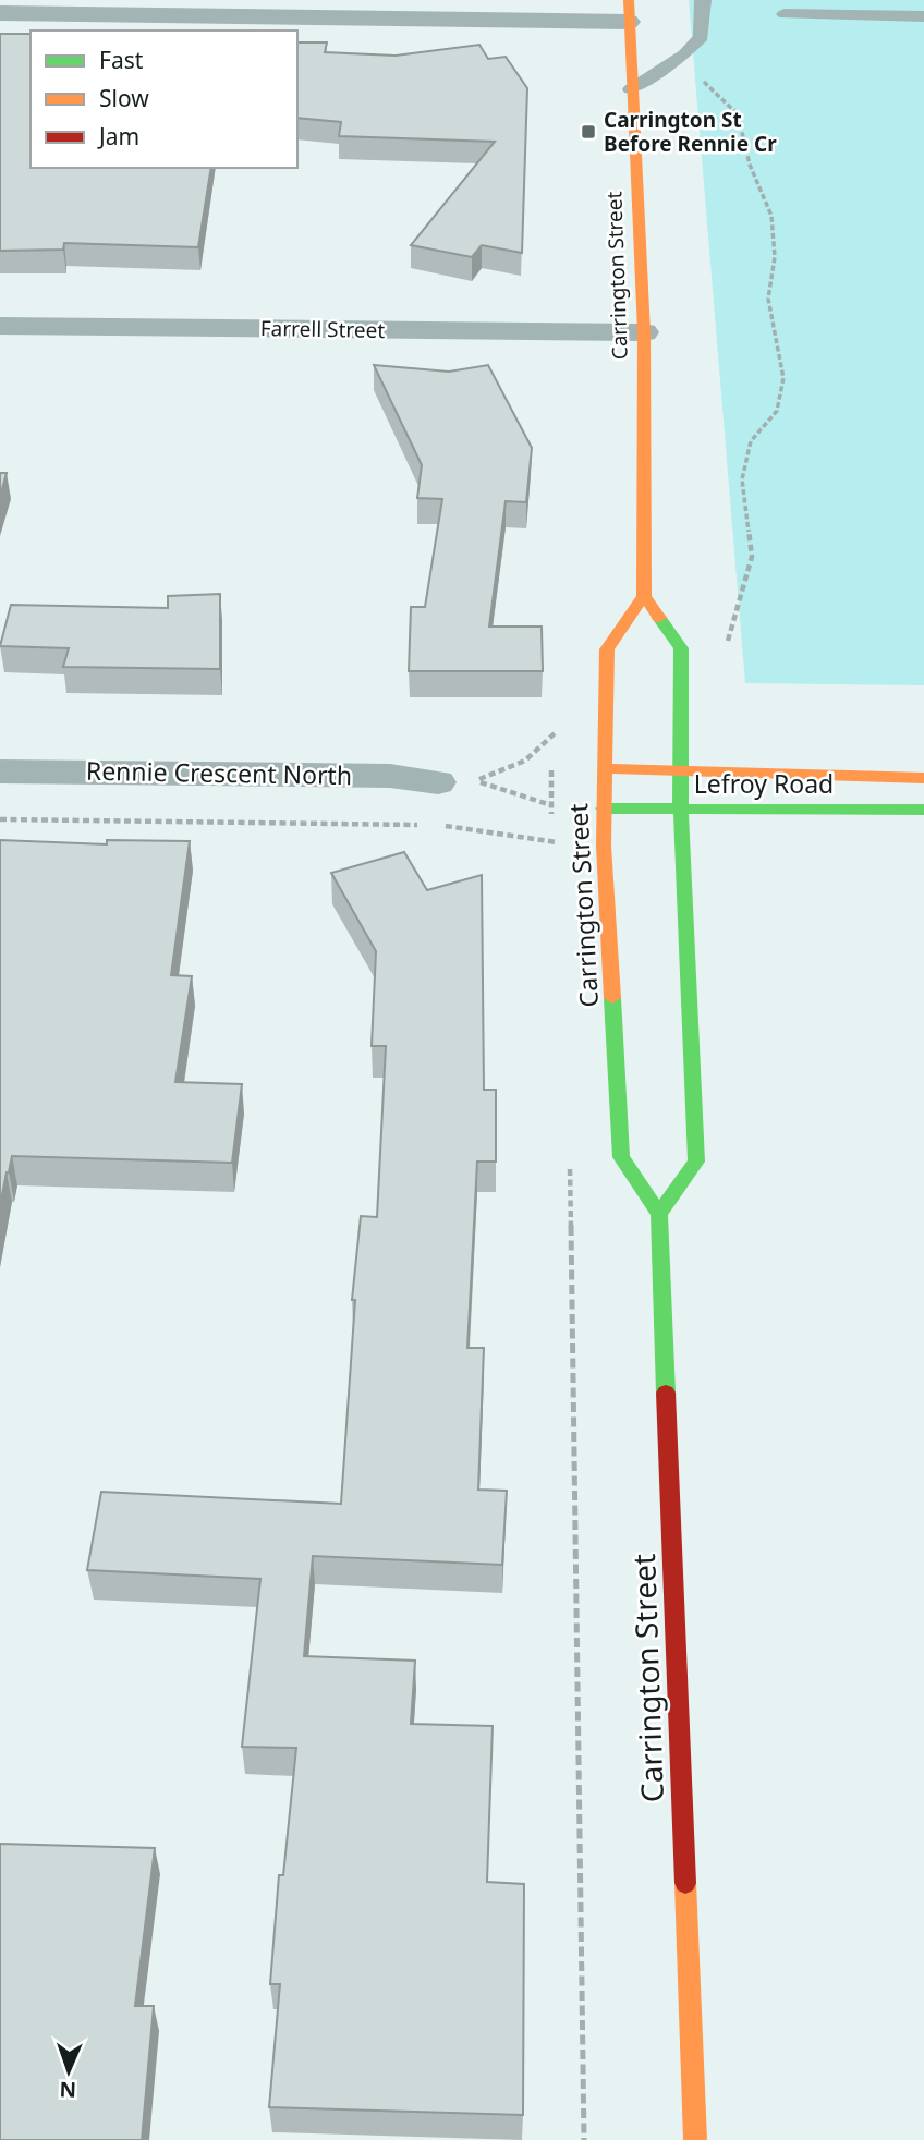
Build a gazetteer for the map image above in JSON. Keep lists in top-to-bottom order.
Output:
{
  "streets": {
    "main road": ["Carrington Street", "Lefroy Road"],
    "street": ["Farrell Street", "Rennie Crescent North"]
  },
  "crossings": [
    ["Carrington Street", "Farrell Street"],
    ["Carrington Street", "Lefroy Road"]
  ],
  "places": {
    "transit": ["Carrington St Before Rennie Cr"]
  },
  "legend": ["Fast", "Slow", "Jam"],
  "north": "bottom"
}
